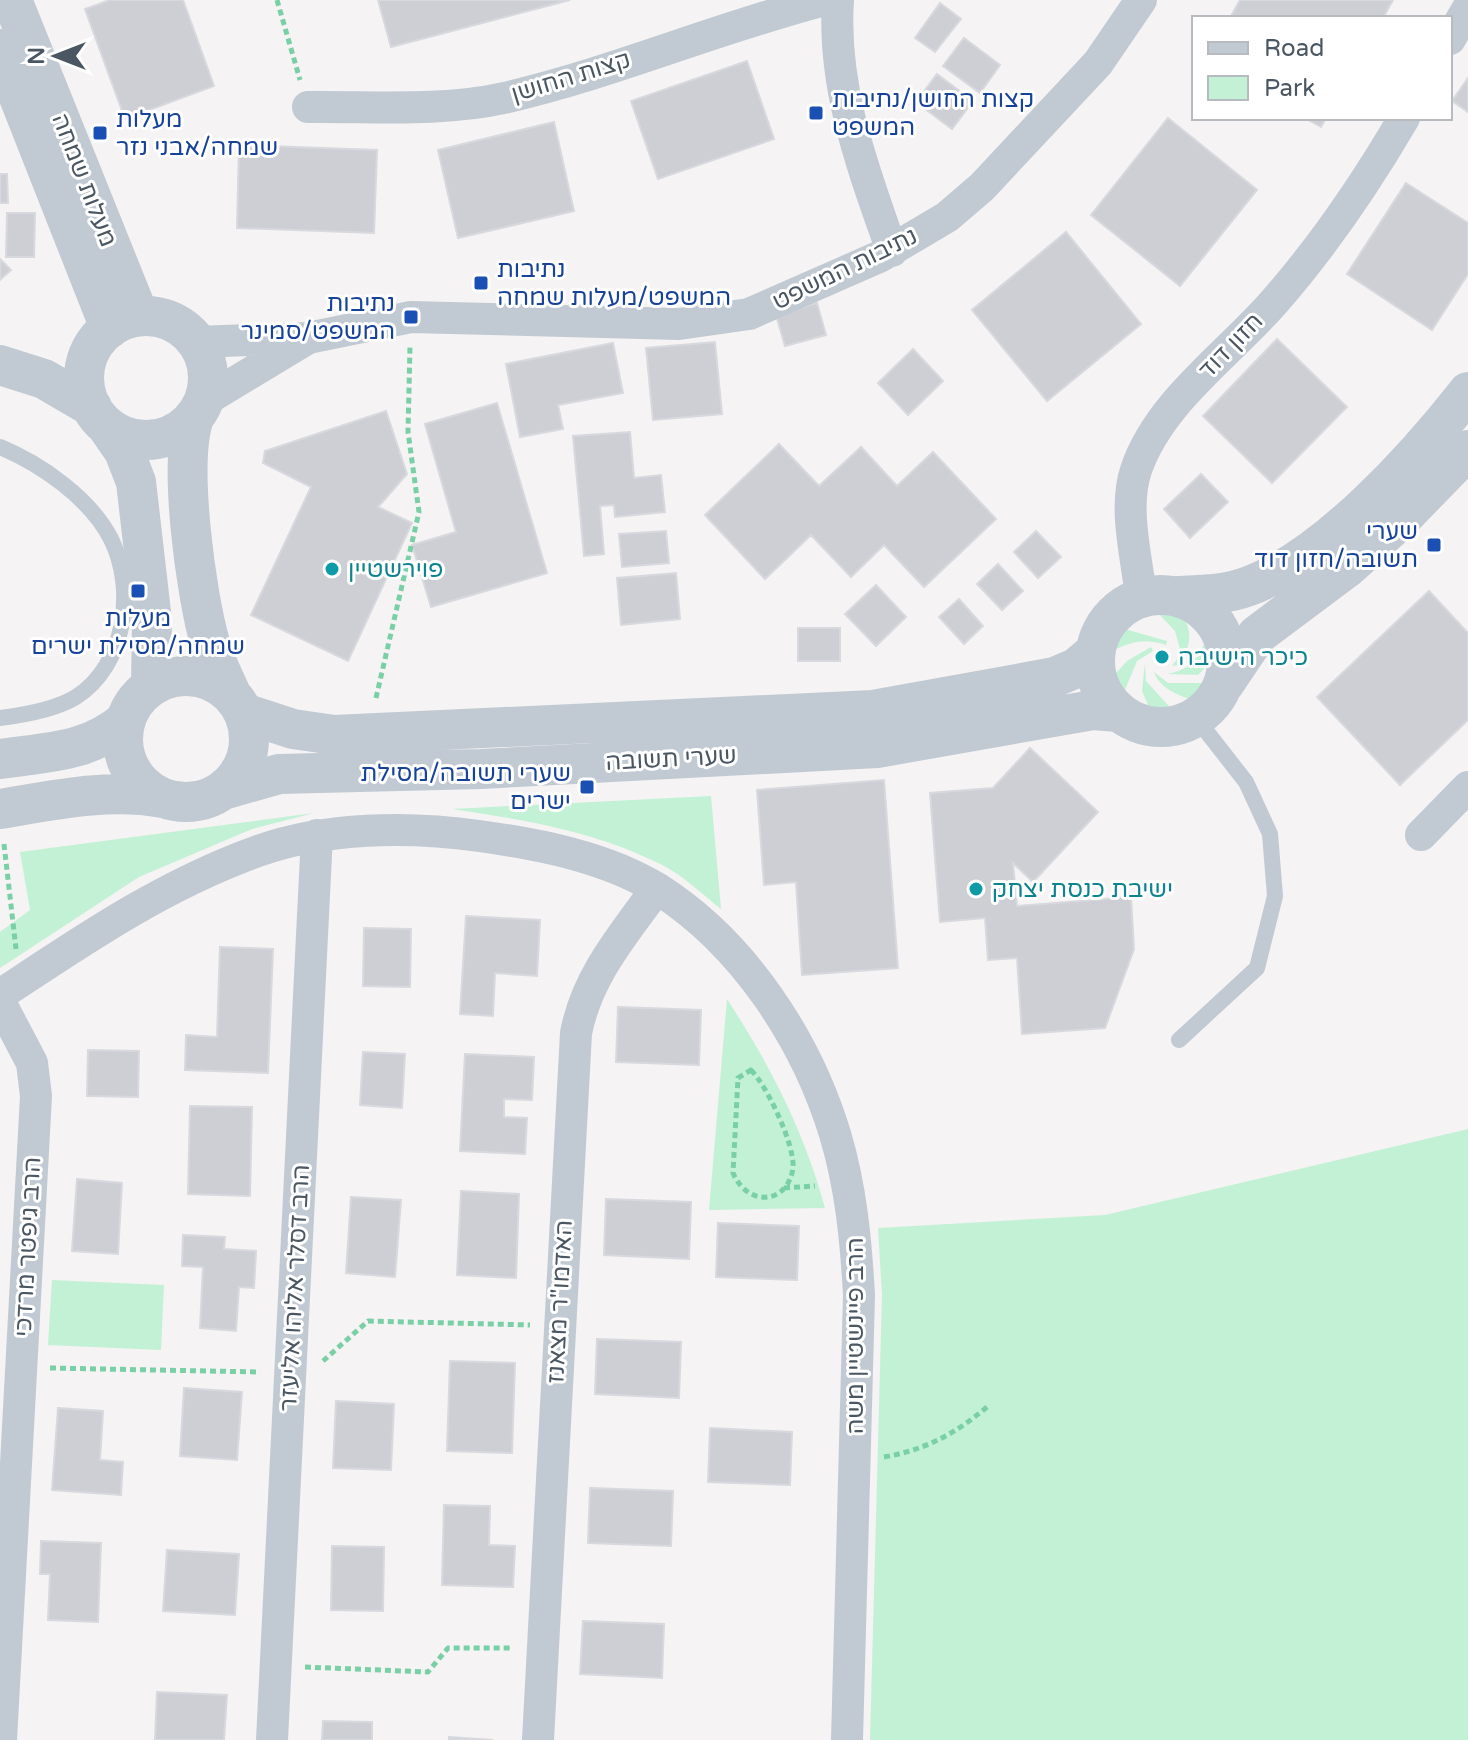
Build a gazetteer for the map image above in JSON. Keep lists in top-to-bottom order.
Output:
{
  "streets": {
    "street": [
      "קצות החושן",
      "מעלות שמחה",
      "נתיבות המשפט",
      "חזון דוד",
      "שערי תשובה",
      "הרב גיפטר מרדכי",
      "הרב דסלר אליהו אליעזר",
      "האדמו\"ר מצאנז",
      "הרב פיינשטיין משה"
    ]
  },
  "crossings": [
    ["מעלות שמחה", "נתיבות המשפט"],
    ["חזון דוד", "שערי תשובה"],
    ["הרב גיפטר מרדכי", "הרב פיינשטיין משה"],
    ["הרב דסלר אליהו אליעזר", "הרב פיינשטיין משה"],
    ["האדמו\"ר מצאנז", "הרב פיינשטיין משה"]
  ],
  "places": {
    "transit": [
      "קצות החושן/נתיבות המשפט",
      "מעלות שמחה/אבני נזר",
      "נתיבות המשפט/מעלות שמחה",
      "נתיבות המשפט/סמינר",
      "שערי תשובה/חזון דוד",
      "מעלות שמחה/מסילת ישרים",
      "שערי תשובה/מסילת ישרים"
    ],
    "other": ["פוירשטיין", "כיכר הישיבה", "ישיבת כנסת יצחק"]
  },
  "legend": ["Road", "Park"],
  "north": "left"
}
